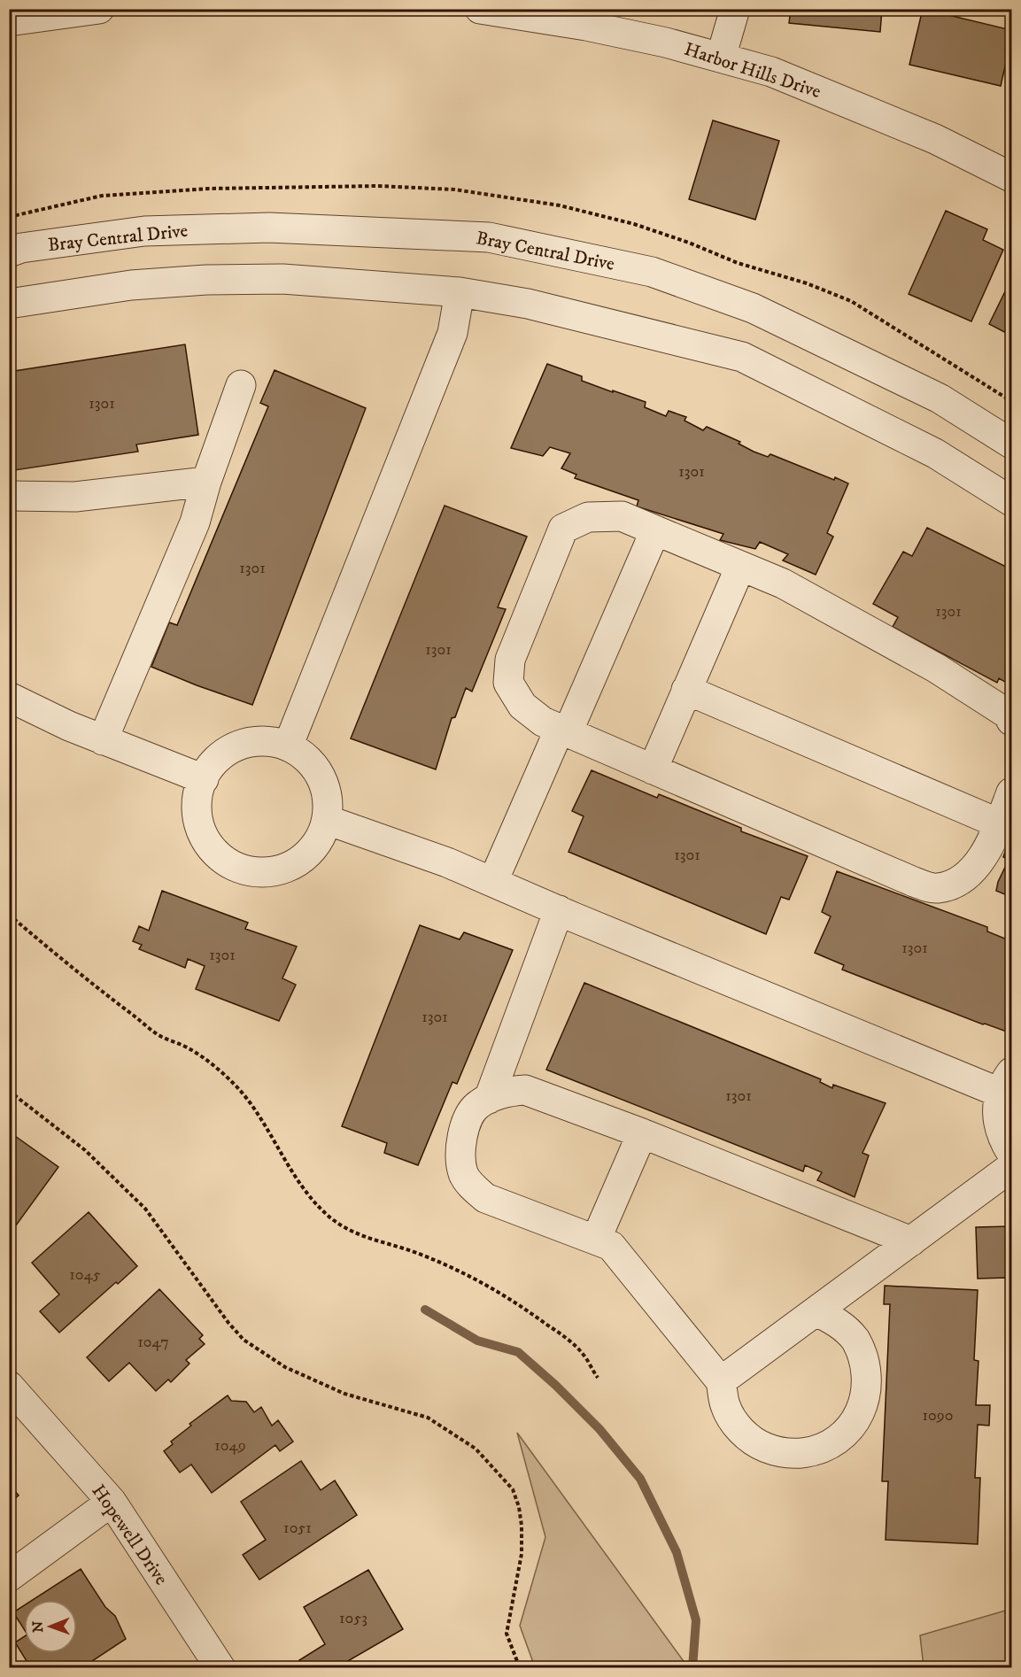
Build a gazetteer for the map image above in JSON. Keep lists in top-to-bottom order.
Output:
{
  "streets": {
    "street": ["Harbor Hills Drive", "Bray Central Drive", "Hopewell Drive"]
  },
  "house_numbers": [
    "1301",
    "1301",
    "1301",
    "1301",
    "1301",
    "1301",
    "1301",
    "1301",
    "1301",
    "1301",
    "1045",
    "1047",
    "1090",
    "1049",
    "1051",
    "1053"
  ],
  "north": "left"
}
